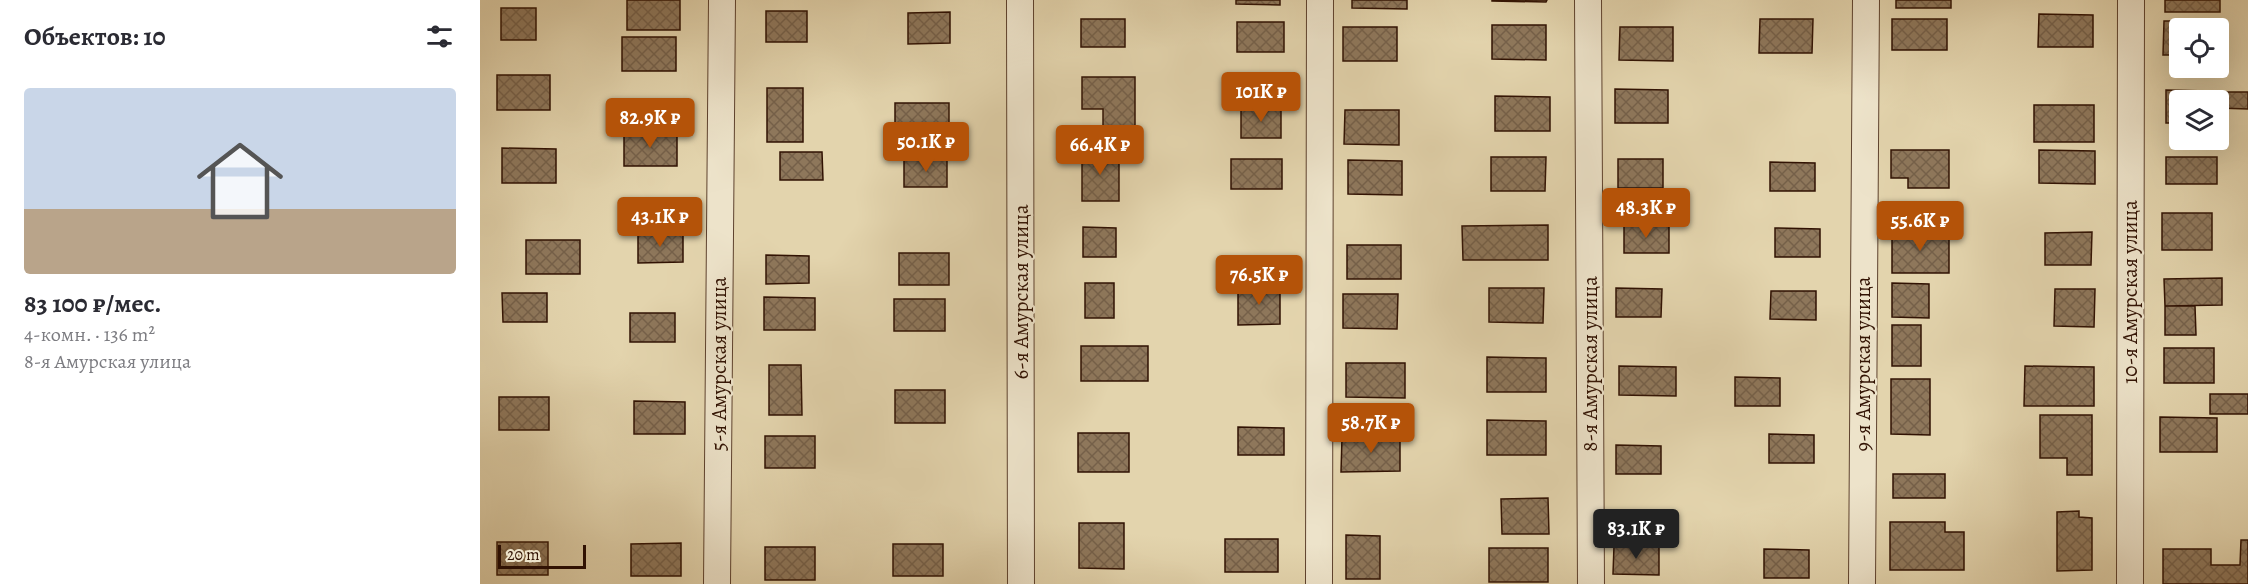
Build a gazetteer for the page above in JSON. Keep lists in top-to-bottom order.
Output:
{
  "streets": {
    "street": [
      "6-я Амурская улица",
      "10-я Амурская улица",
      "5-я Амурская улица",
      "8-я Амурская улица",
      "9-я Амурская улица"
    ]
  },
  "scale_bar": "20 m",
  "page": {
    "heading": "Объектов: 10",
    "list": [
      {
        "name": "83 100 ₽/мес.",
        "note": "4-комн. · 136 m² · 8-я Амурская улица"
      }
    ],
    "price": [
      "101K ₽",
      "82.9K ₽",
      "50.1K ₽",
      "66.4K ₽",
      "48.3K ₽",
      "43.1K ₽",
      "55.6K ₽",
      "76.5K ₽",
      "58.7K ₽",
      "83.1K ₽"
    ],
    "scale": "20 m"
  }
}
